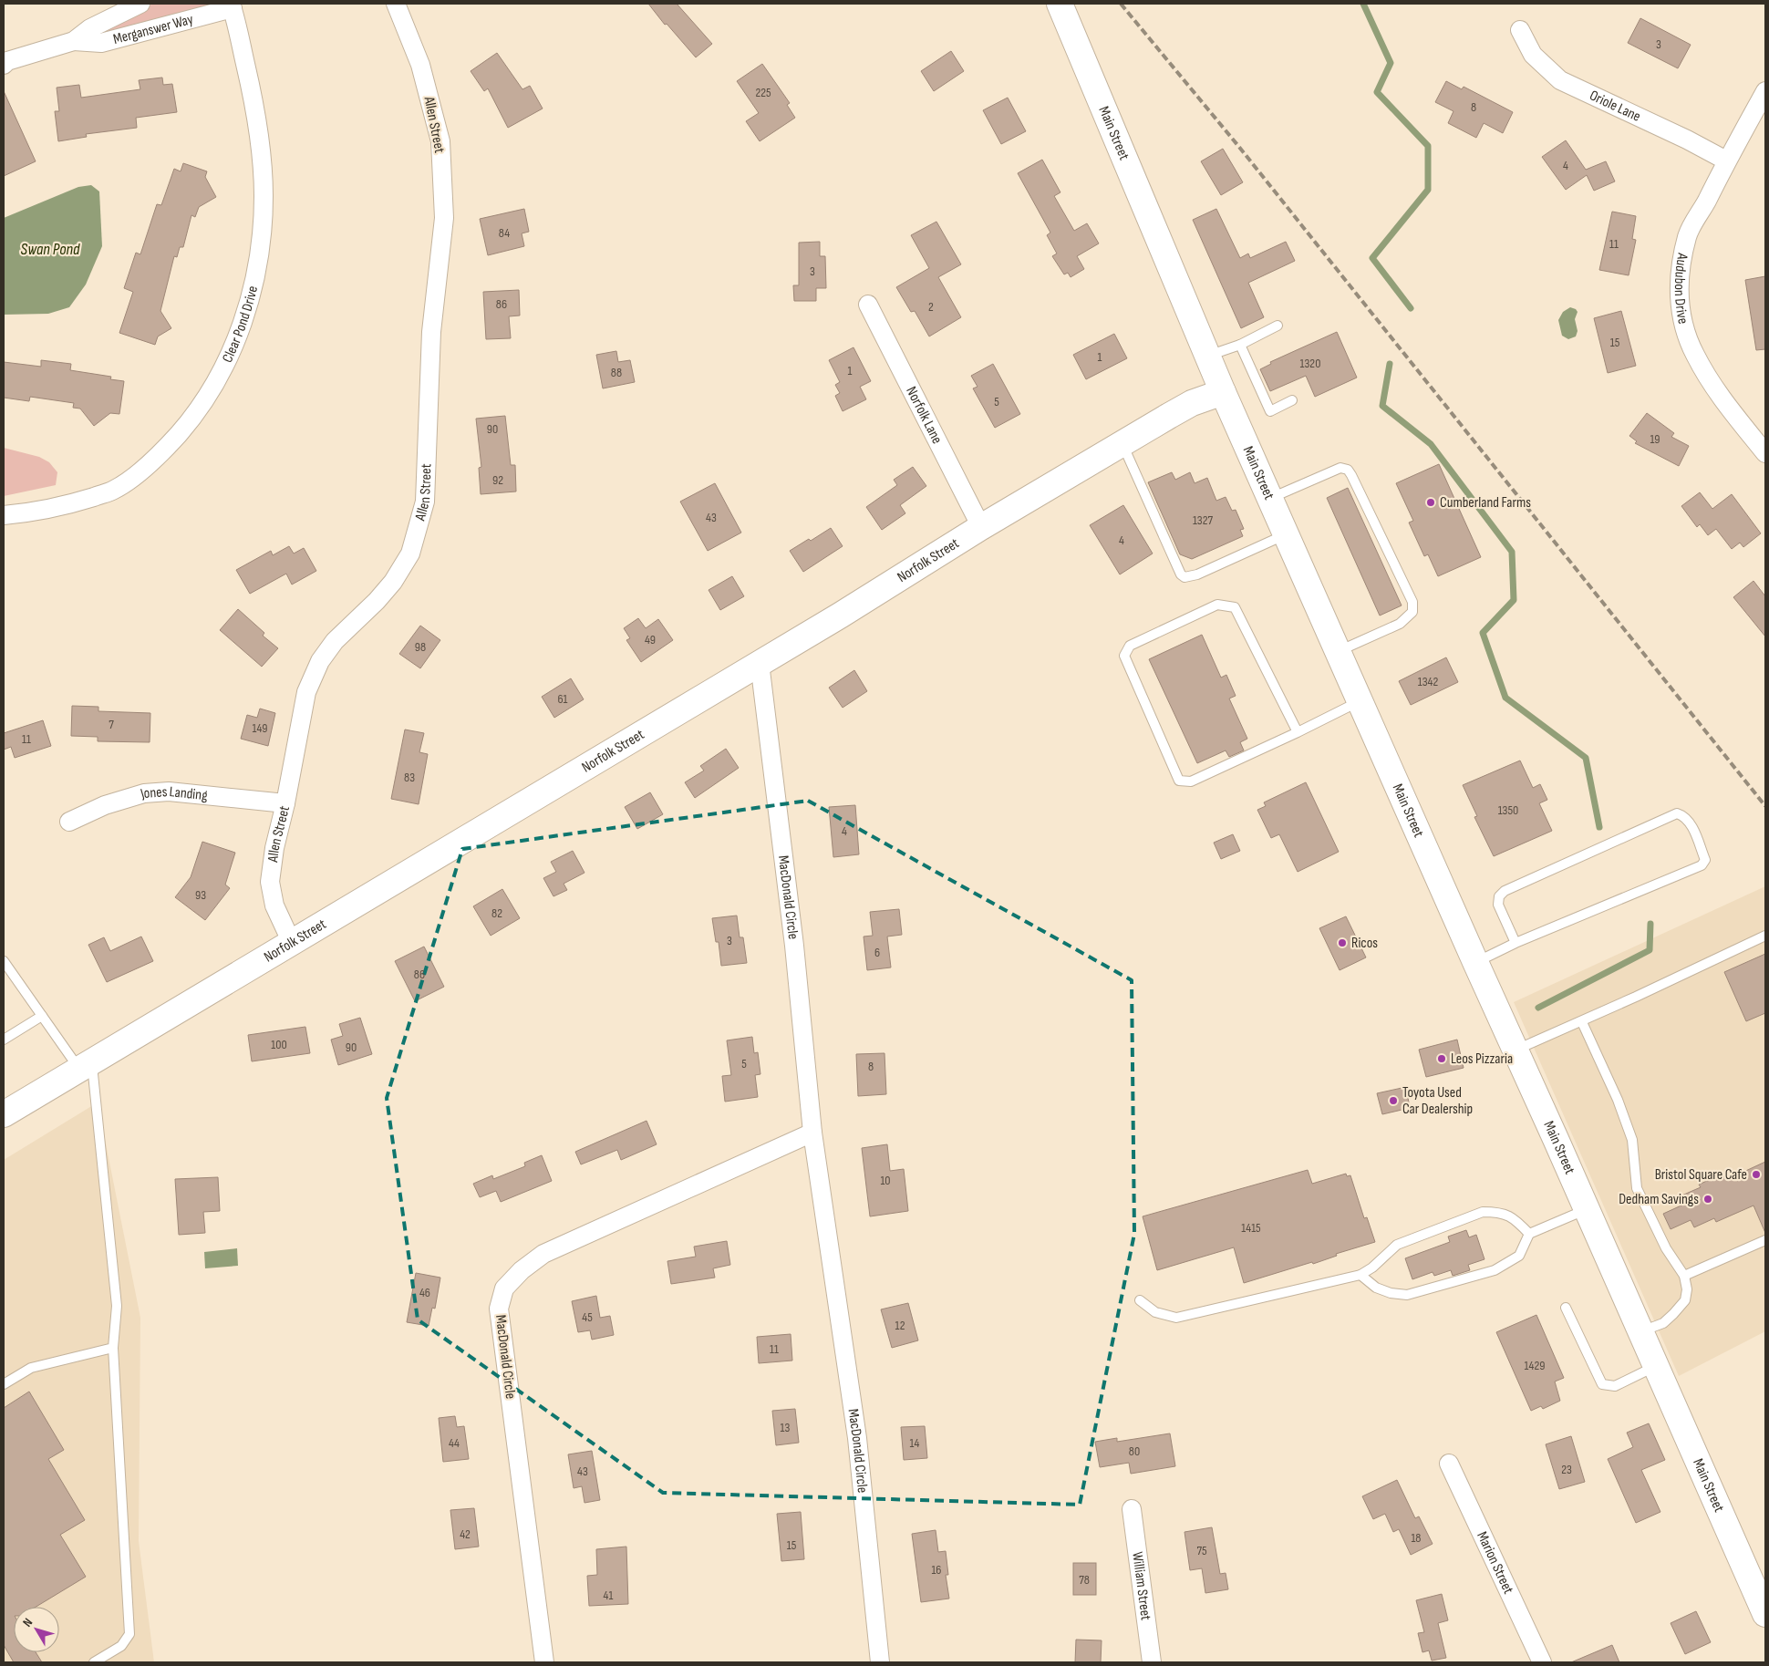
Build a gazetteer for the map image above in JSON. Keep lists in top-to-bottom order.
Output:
{
  "streets": {
    "main road": ["Main Street", "Norfolk Street"],
    "street": [
      "Merganswer Way",
      "Oriole Lane",
      "Allen Street",
      "Audubon Drive",
      "Clear Pond Drive",
      "Norfolk Lane",
      "Jones Landing",
      "MacDonald Circle",
      "Marion Street",
      "William Street"
    ]
  },
  "crossings": [
    ["Merganswer Way", "Clear Pond Drive"],
    ["Oriole Lane", "Audubon Drive"],
    ["Allen Street", "Norfolk Street"],
    ["Allen Street", "Jones Landing"],
    ["Main Street", "Norfolk Street"],
    ["Norfolk Lane", "Norfolk Street"],
    ["Norfolk Street", "MacDonald Circle"]
  ],
  "water": ["Swan Pond"],
  "places": [
    "Cumberland Farms",
    "Ricos",
    "Leos Pizzaria",
    "Toyota Used Car Dealership",
    "Bristol Square Cafe",
    "Dedham Savings"
  ],
  "house_numbers": [
    "3",
    "225",
    "8",
    "4",
    "84",
    "11",
    "3",
    "86",
    "2",
    "15",
    "1",
    "1320",
    "1",
    "88",
    "5",
    "90",
    "19",
    "92",
    "43",
    "1327",
    "4",
    "49",
    "98",
    "1342",
    "61",
    "7",
    "149",
    "11",
    "83",
    "1350",
    "4",
    "93",
    "82",
    "3",
    "6",
    "86",
    "100",
    "90",
    "5",
    "8",
    "10",
    "1415",
    "46",
    "45",
    "12",
    "11",
    "1429",
    "13",
    "44",
    "14",
    "80",
    "23",
    "43",
    "42",
    "18",
    "15",
    "75",
    "16",
    "78",
    "41"
  ],
  "north": "top left"
}
